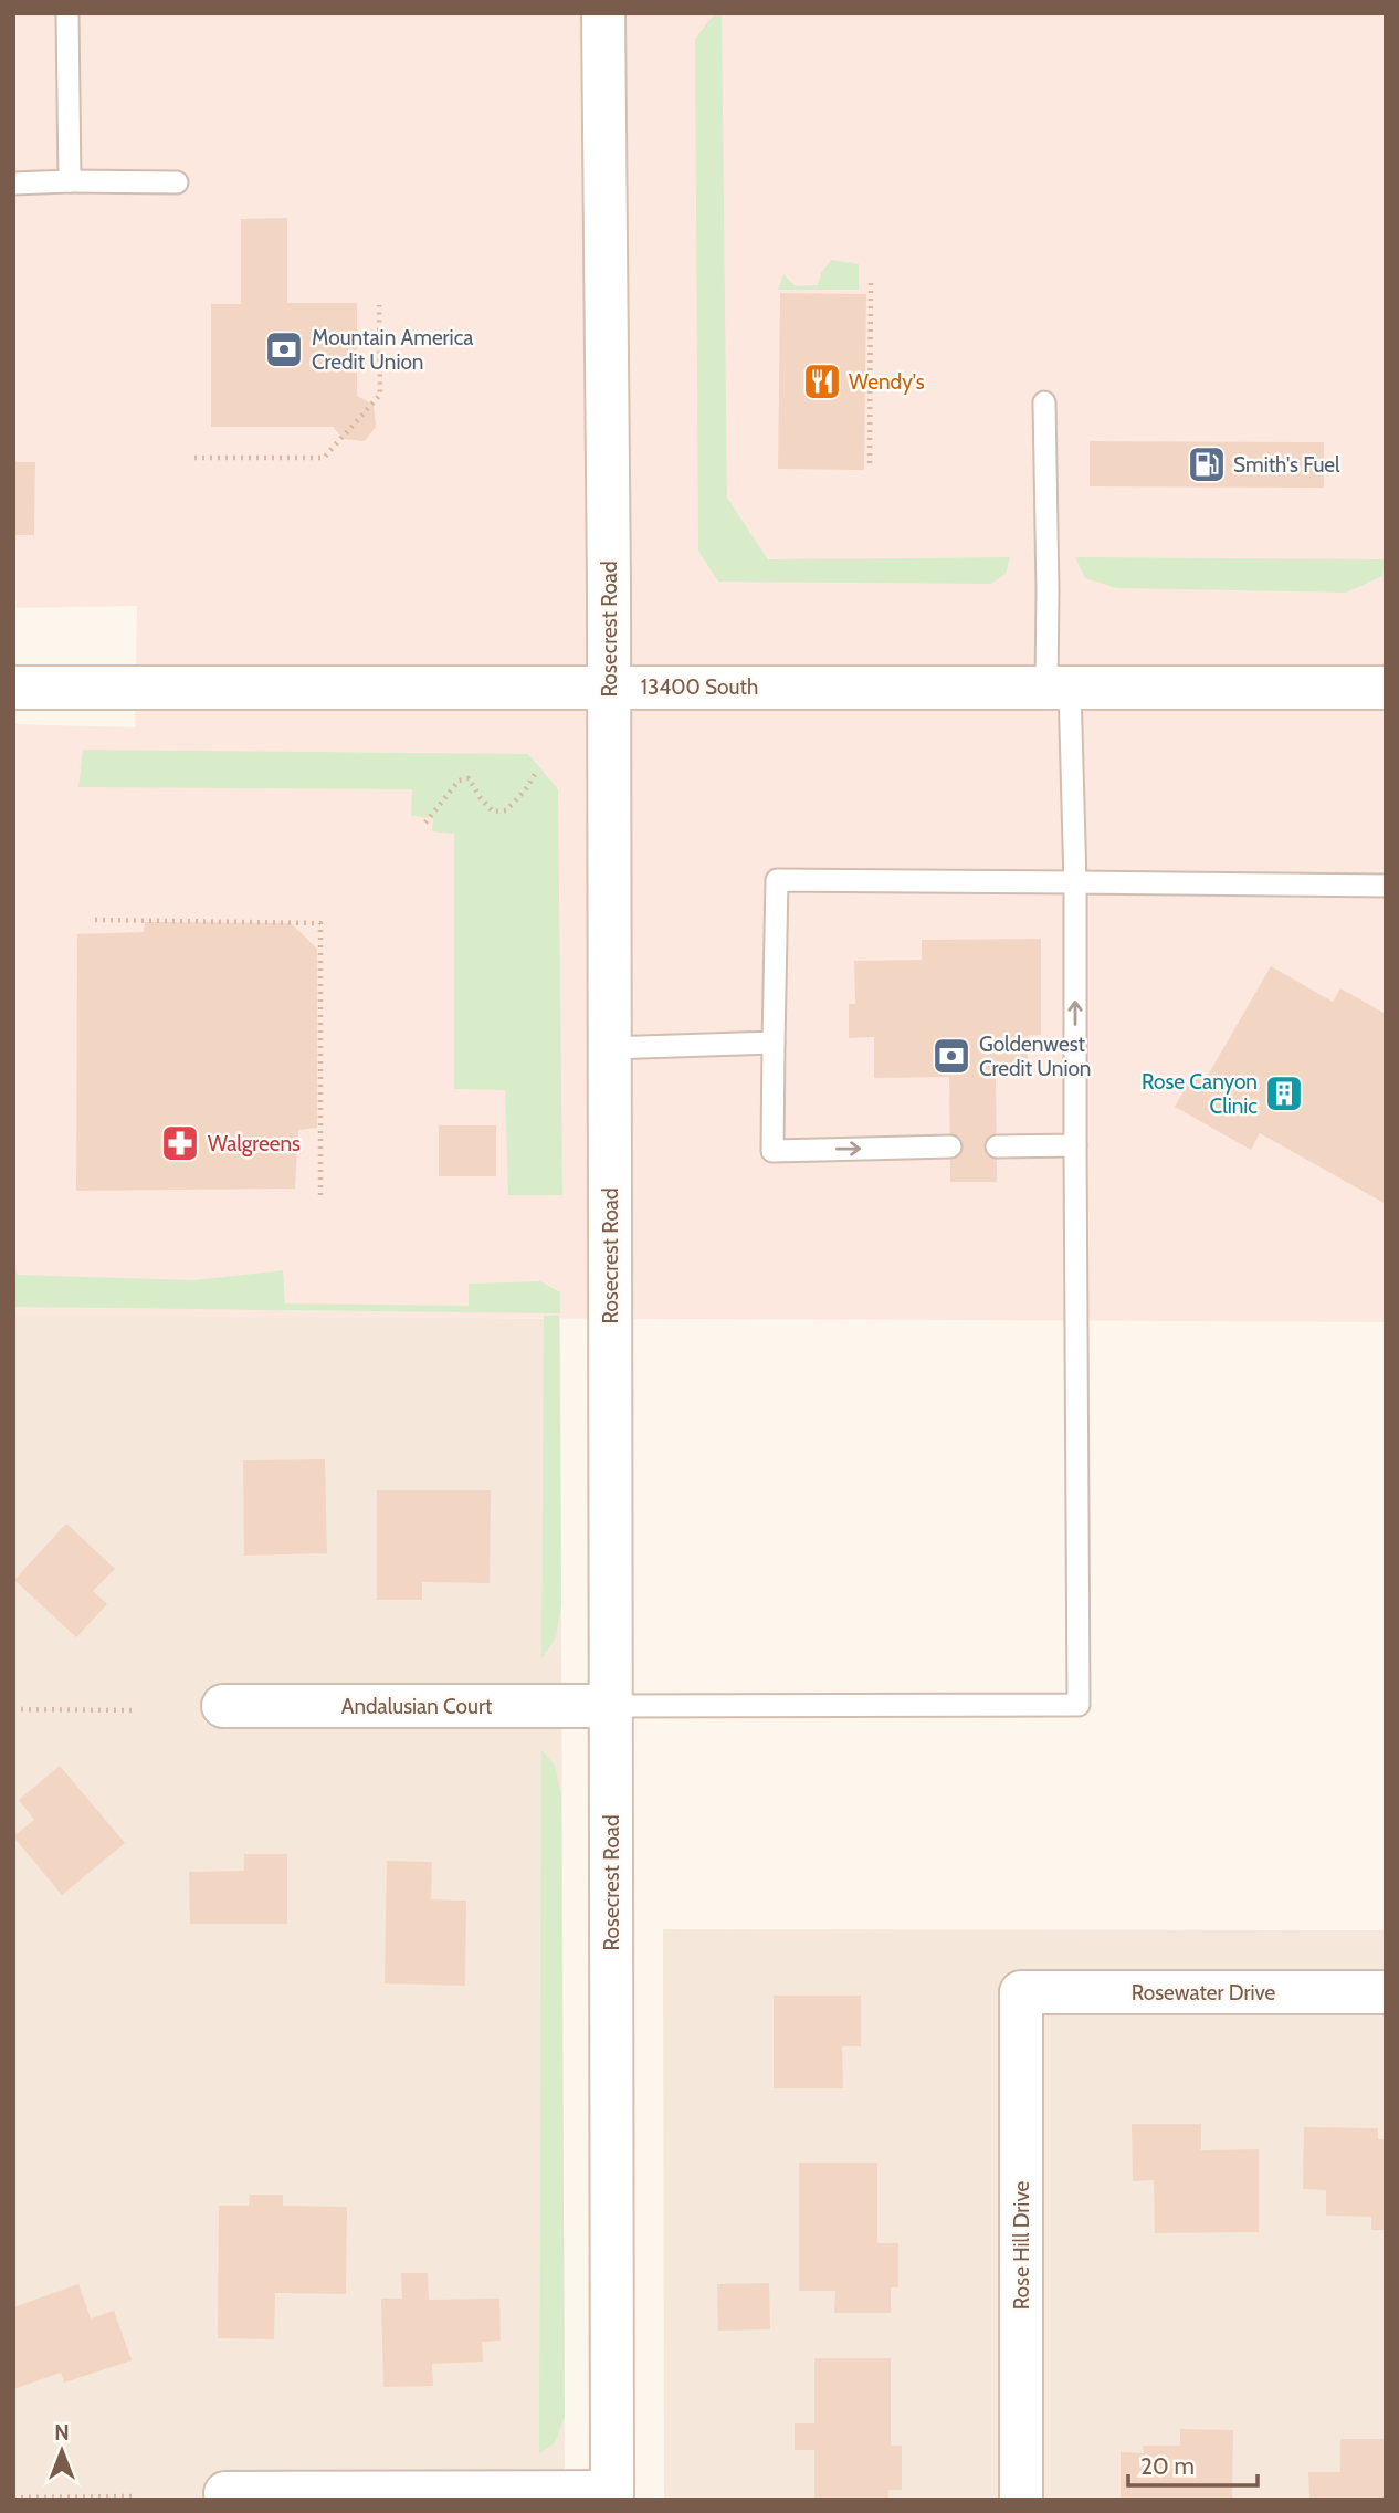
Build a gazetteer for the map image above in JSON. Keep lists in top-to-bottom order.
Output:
{
  "streets": {
    "main road": [
      "Rosecrest Road",
      "13400 South",
      "Andalusian Court",
      "Rosewater Drive",
      "Rose Hill Drive"
    ]
  },
  "crossings": [
    ["Rosecrest Road", "13400 South"],
    ["Rosecrest Road", "Andalusian Court"],
    ["Rosewater Drive", "Rose Hill Drive"]
  ],
  "places": {
    "bank": ["Mountain America Credit Union", "Goldenwest Credit Union"],
    "restaurant": ["Wendy's"],
    "fuel station": ["Smith's Fuel"],
    "building": ["Rose Canyon Clinic"],
    "pharmacy": ["Walgreens"]
  },
  "scale_bar": "20 m",
  "north": "top"
}
